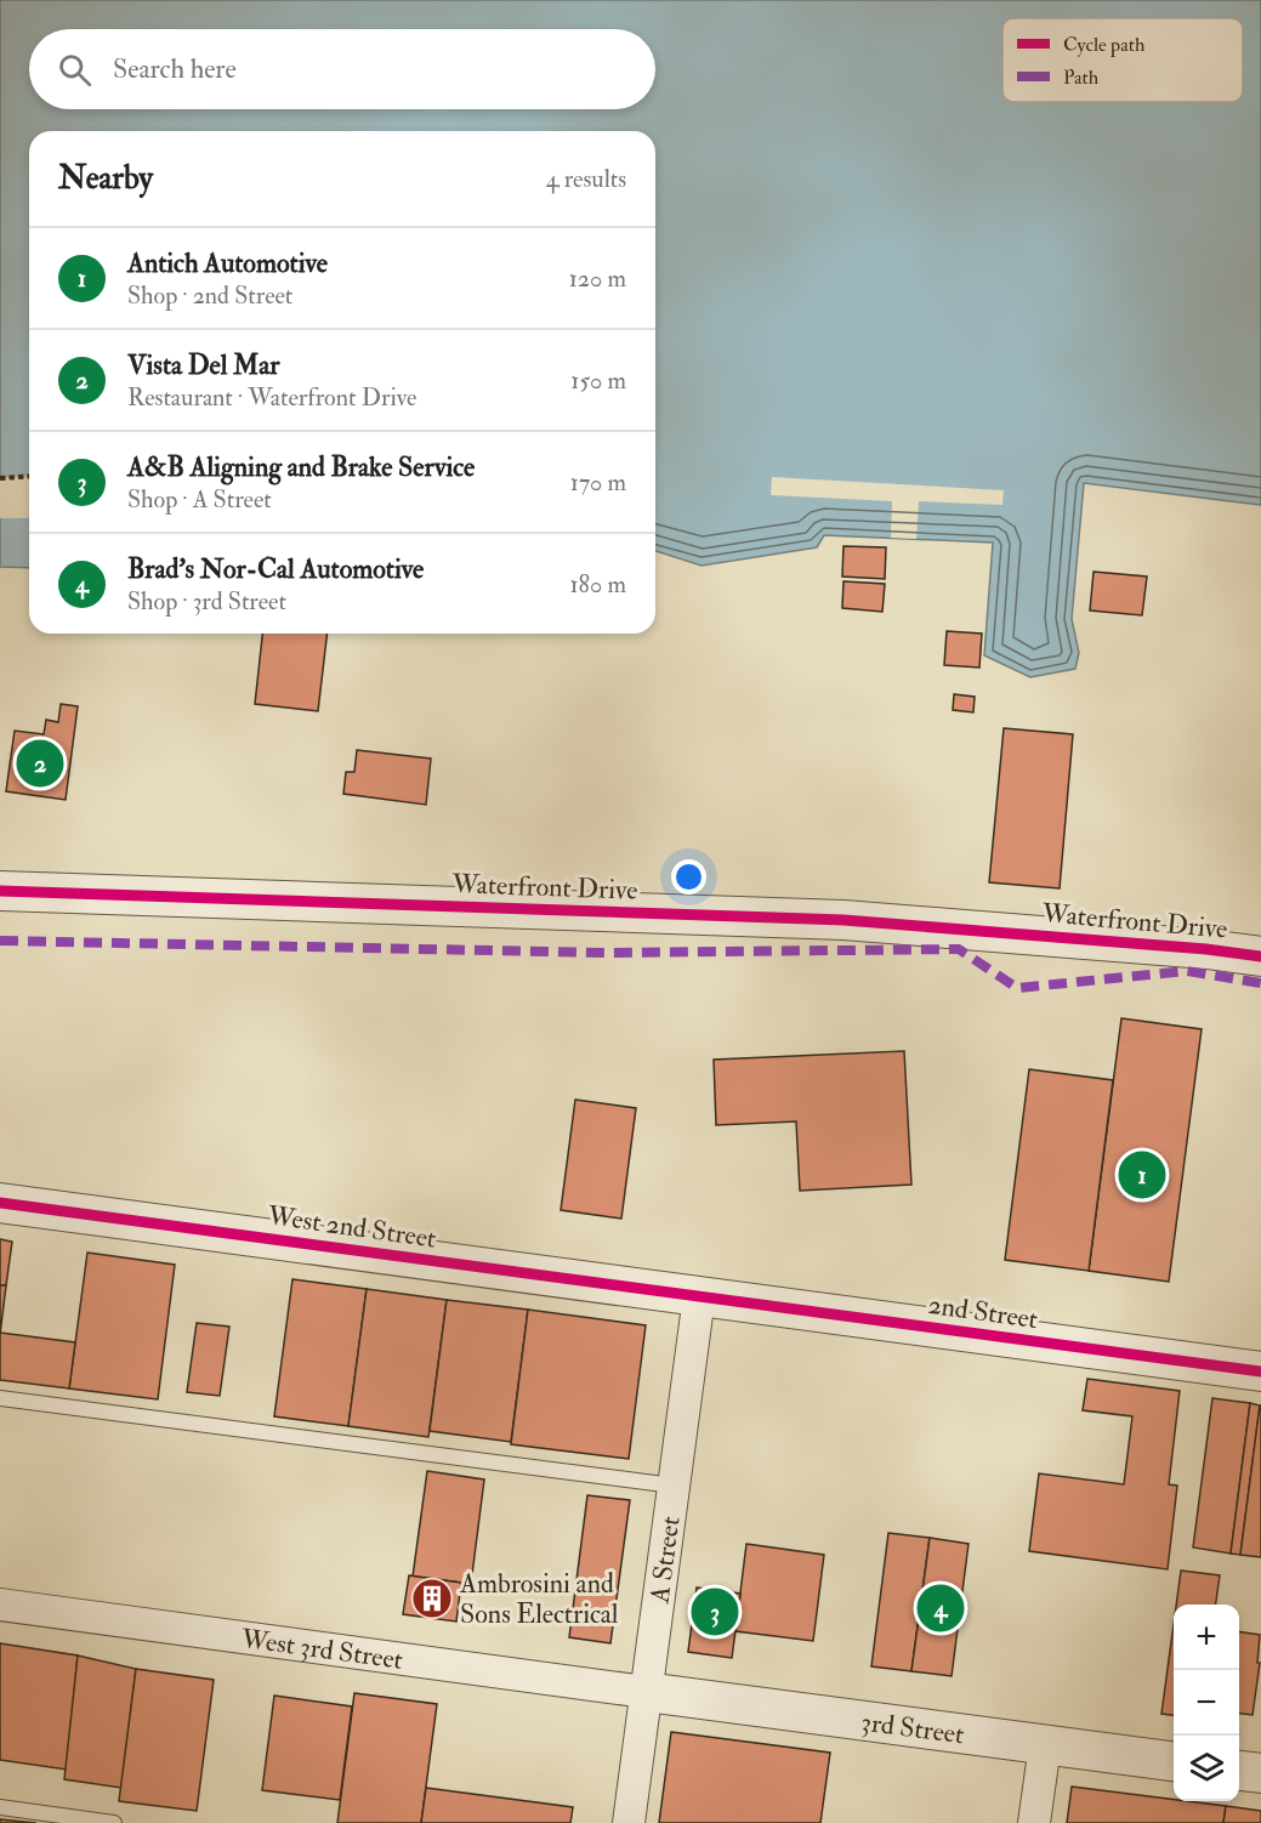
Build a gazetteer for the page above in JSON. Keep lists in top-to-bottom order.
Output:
{
  "streets": {
    "street": [
      "Waterfront Drive",
      "West 2nd Street",
      "2nd Street",
      "A Street",
      "West 3rd Street",
      "3rd Street"
    ]
  },
  "crossings": [
    ["West 2nd Street", "2nd Street"],
    ["West 2nd Street", "A Street"],
    ["2nd Street", "A Street"],
    ["A Street", "West 3rd Street"],
    ["A Street", "3rd Street"],
    ["West 3rd Street", "3rd Street"]
  ],
  "places": {
    "building": ["Ambrosini and Sons Electrical"]
  },
  "legend": ["Cycle path", "Path"],
  "page": {
    "search": "Search here",
    "heading": ["Nearby", "4 results"],
    "list": [
      {
        "mark": "1",
        "name": "Antich Automotive",
        "note": "Shop · 2nd Street",
        "value": "120 m"
      },
      {
        "mark": "2",
        "name": "Vista Del Mar",
        "note": "Restaurant · Waterfront Drive",
        "value": "150 m"
      },
      {
        "mark": "3",
        "name": "A&B Aligning and Brake Service",
        "note": "Shop · A Street",
        "value": "170 m"
      },
      {
        "mark": "4",
        "name": "Brad's Nor-Cal Automotive",
        "note": "Shop · 3rd Street",
        "value": "180 m"
      }
    ],
    "pins": [
      "2",
      "1",
      "4",
      "3"
    ],
    "map_buttons": ["+", "−"]
  }
}
